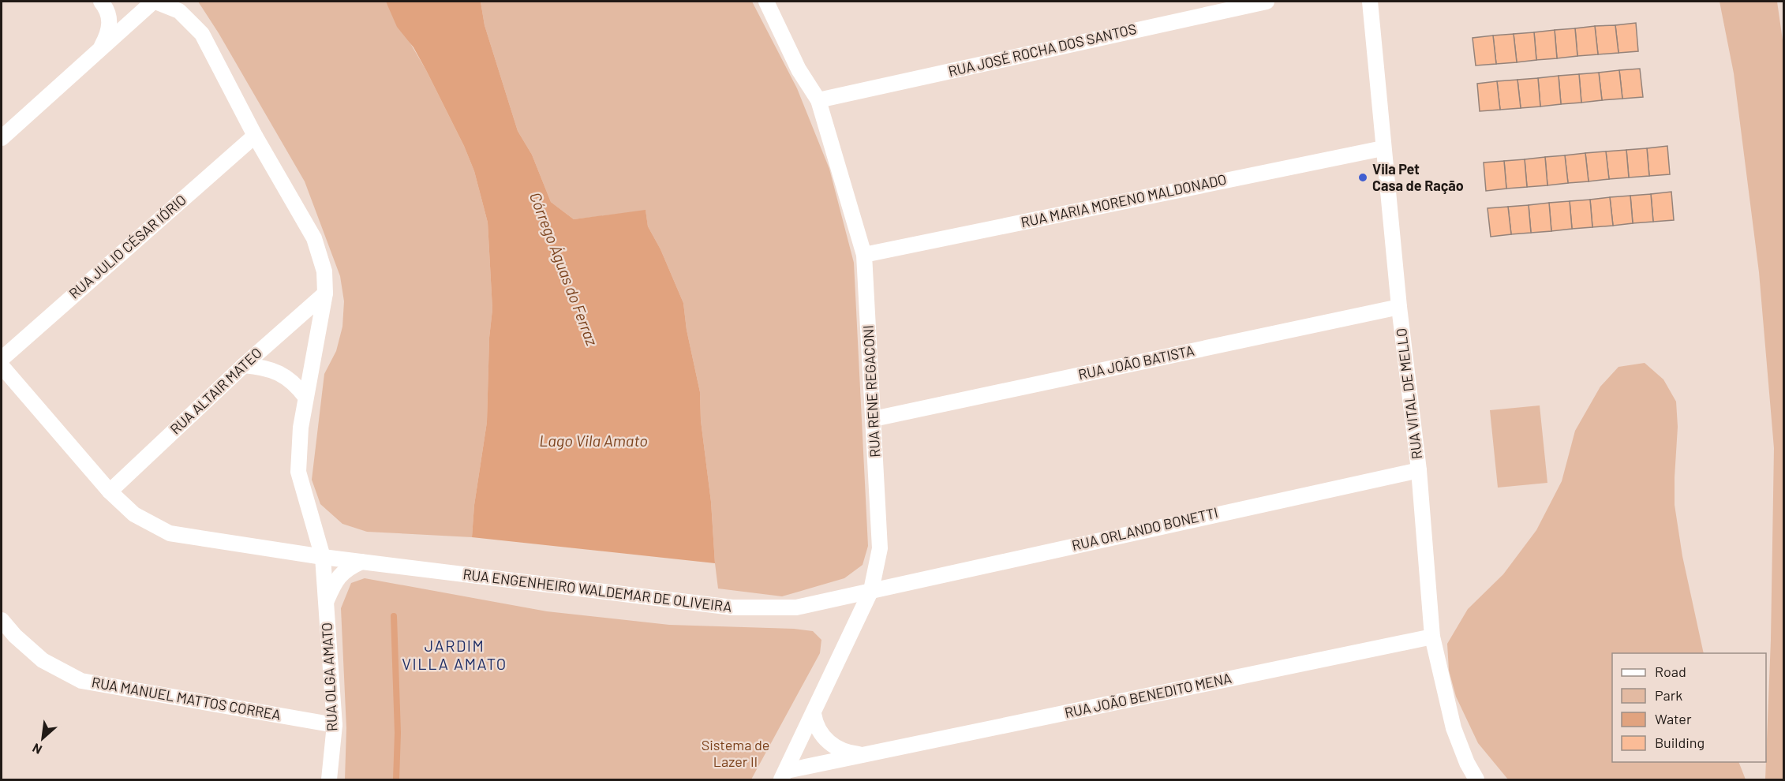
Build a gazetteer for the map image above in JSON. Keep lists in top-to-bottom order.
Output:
{
  "streets": {
    "street": [
      "RUA JOSÉ ROCHA DOS SANTOS",
      "RUA MARIA MORENO MALDONADO",
      "RUA JULIO CÉSAR IÓRIO",
      "RUA JOÃO BATISTA",
      "RUA ALTAIR MATEO",
      "RUA RENE REGACONI",
      "RUA VITAL DE MELLO",
      "RUA ORLANDO BONETTI",
      "RUA ENGENHEIRO WALDEMAR DE OLIVEIRA",
      "RUA OLGA AMATO",
      "RUA JOÃO BENEDITO MENA",
      "RUA MANUEL MATTOS CORREA"
    ]
  },
  "crossings": [
    ["RUA JOSÉ ROCHA DOS SANTOS", "RUA RENE REGACONI"],
    ["RUA MARIA MORENO MALDONADO", "RUA RENE REGACONI"],
    ["RUA MARIA MORENO MALDONADO", "RUA VITAL DE MELLO"],
    ["RUA JULIO CÉSAR IÓRIO", "RUA OLGA AMATO"],
    ["RUA JOÃO BATISTA", "RUA RENE REGACONI"],
    ["RUA JOÃO BATISTA", "RUA VITAL DE MELLO"],
    ["RUA ALTAIR MATEO", "RUA ENGENHEIRO WALDEMAR DE OLIVEIRA"],
    ["RUA ALTAIR MATEO", "RUA OLGA AMATO"],
    ["RUA RENE REGACONI", "RUA ORLANDO BONETTI"],
    ["RUA RENE REGACONI", "RUA ENGENHEIRO WALDEMAR DE OLIVEIRA"],
    ["RUA RENE REGACONI", "RUA JOÃO BENEDITO MENA"],
    ["RUA VITAL DE MELLO", "RUA ORLANDO BONETTI"],
    ["RUA VITAL DE MELLO", "RUA JOÃO BENEDITO MENA"],
    ["RUA ORLANDO BONETTI", "RUA ENGENHEIRO WALDEMAR DE OLIVEIRA"],
    ["RUA ENGENHEIRO WALDEMAR DE OLIVEIRA", "RUA OLGA AMATO"],
    ["RUA OLGA AMATO", "RUA MANUEL MATTOS CORREA"]
  ],
  "districts": ["JARDIM VILLA AMATO"],
  "water": ["Córrego Águas do Ferraz", "Lago Vila Amato"],
  "parks": ["Sistema de Lazer II"],
  "places": ["Vila Pet Casa de Ração"],
  "legend": [
    "Road",
    "Park",
    "Water",
    "Building"
  ],
  "north": "bottom left"
}
